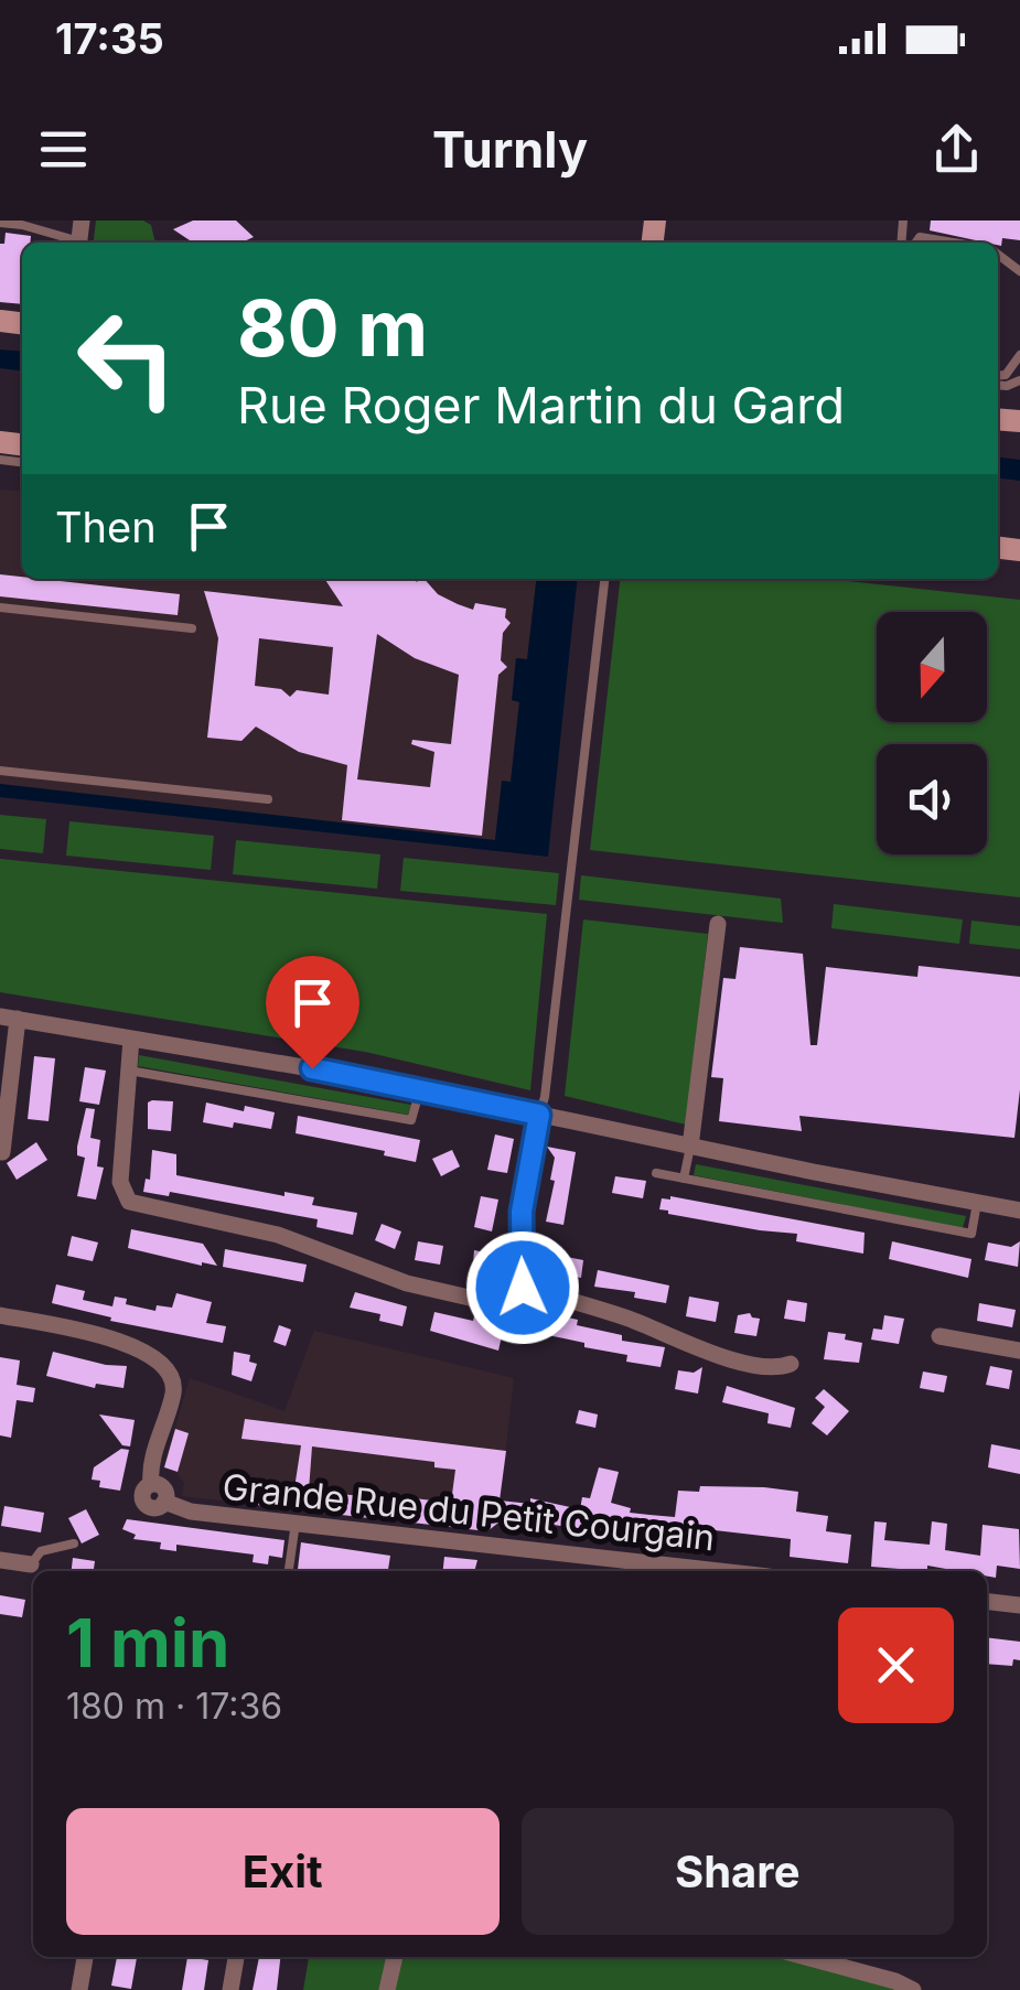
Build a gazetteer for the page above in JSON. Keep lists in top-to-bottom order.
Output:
{
  "streets": {
    "street": ["Grande Rue du Petit Courgain"]
  },
  "north": "bottom",
  "page": {
    "status": "17:35",
    "header": "Turnly",
    "turn": ["80 m", "Rue Roger Martin du Gard"],
    "then": "Then",
    "heading": ["1 min", "180 m · 17:36"],
    "buttons": ["Exit", "Share"]
  }
}
